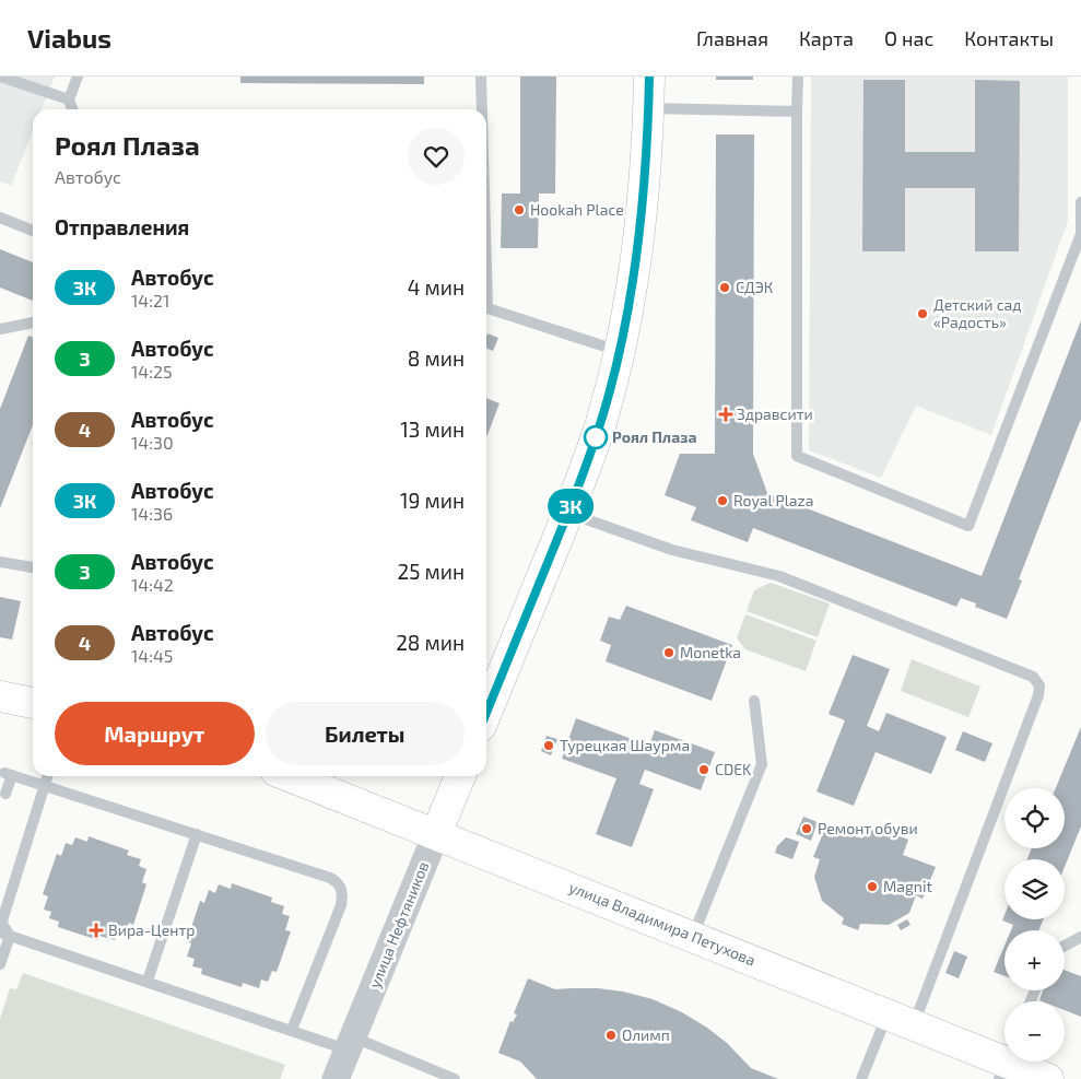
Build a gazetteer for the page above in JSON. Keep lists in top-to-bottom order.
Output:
{
  "streets": {
    "main road": ["улица Владимира Петухова", "улица Нефтяников"]
  },
  "crossings": [
    ["улица Владимира Петухова", "улица Нефтяников"]
  ],
  "places": {
    "other": [
      "Hookah Place",
      "СДЭК",
      "Детский сад «Радость»",
      "Роял Плаза",
      "Royal Plaza",
      "Monetka",
      "Турецкая Шаурма",
      "CDEK",
      "Ремонт обуви",
      "Magnit",
      "Олимп"
    ],
    "health": ["Здравсити", "Вира-Центр"]
  },
  "lines": ["bus line 3К"],
  "page": {
    "header": "Viabus",
    "nav": [
      "Главная",
      "Карта",
      "О нас",
      "Контакты"
    ],
    "on_map": "3К",
    "heading": [
      ["Роял Плаза", "Автобус"],
      "Отправления"
    ],
    "list": [
      {
        "mark": "3К",
        "name": "Автобус",
        "note": "14:21",
        "value": "4 мин"
      },
      {
        "mark": "3",
        "name": "Автобус",
        "note": "14:25",
        "value": "8 мин"
      },
      {
        "mark": "4",
        "name": "Автобус",
        "note": "14:30",
        "value": "13 мин"
      },
      {
        "mark": "3К",
        "name": "Автобус",
        "note": "14:36",
        "value": "19 мин"
      },
      {
        "mark": "3",
        "name": "Автобус",
        "note": "14:42",
        "value": "25 мин"
      },
      {
        "mark": "4",
        "name": "Автобус",
        "note": "14:45",
        "value": "28 мин"
      }
    ],
    "buttons": ["Маршрут", "Билеты"],
    "map_buttons": ["+", "−"]
  }
}
